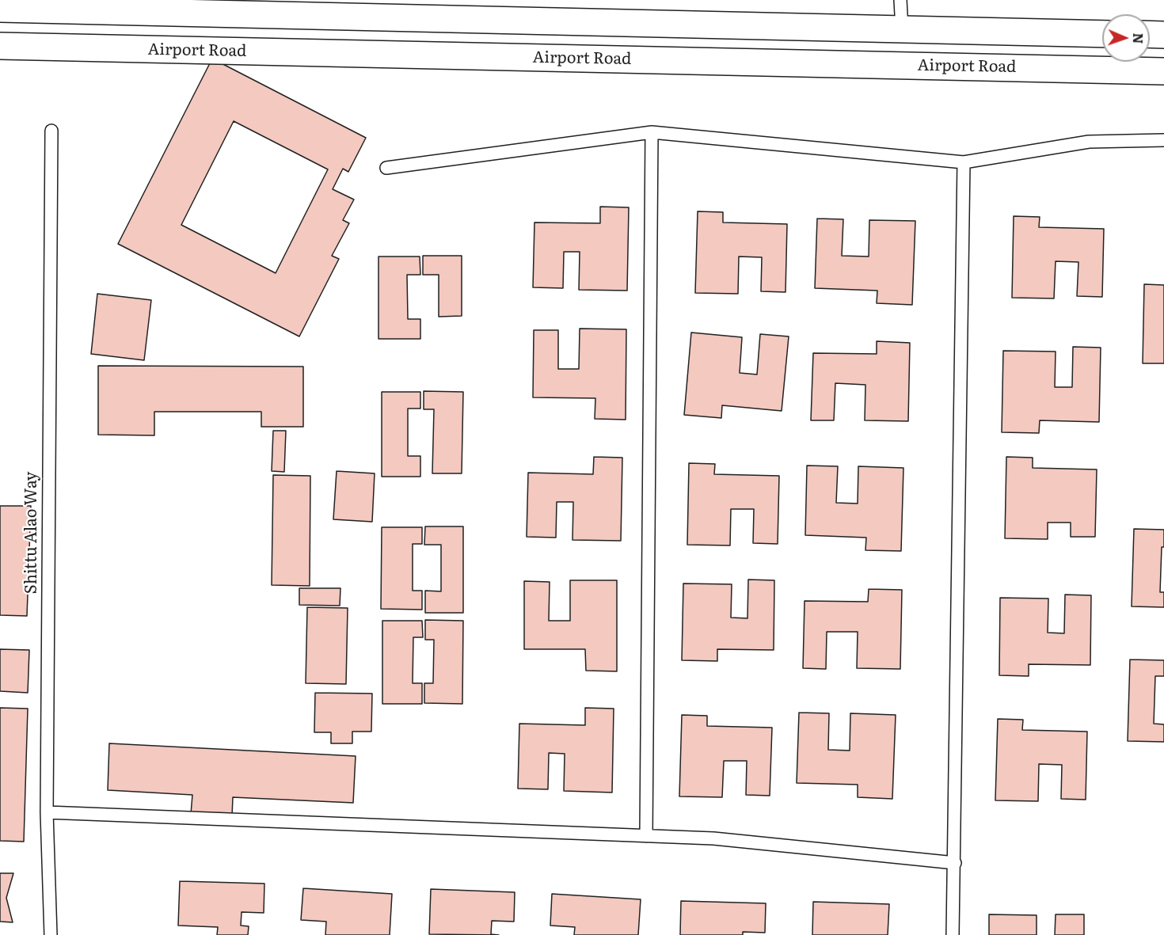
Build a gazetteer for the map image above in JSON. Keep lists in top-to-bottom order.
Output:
{
  "streets": {
    "main road": ["Airport Road"],
    "lane": ["Shittu Alao Way"]
  },
  "north": "right"
}
